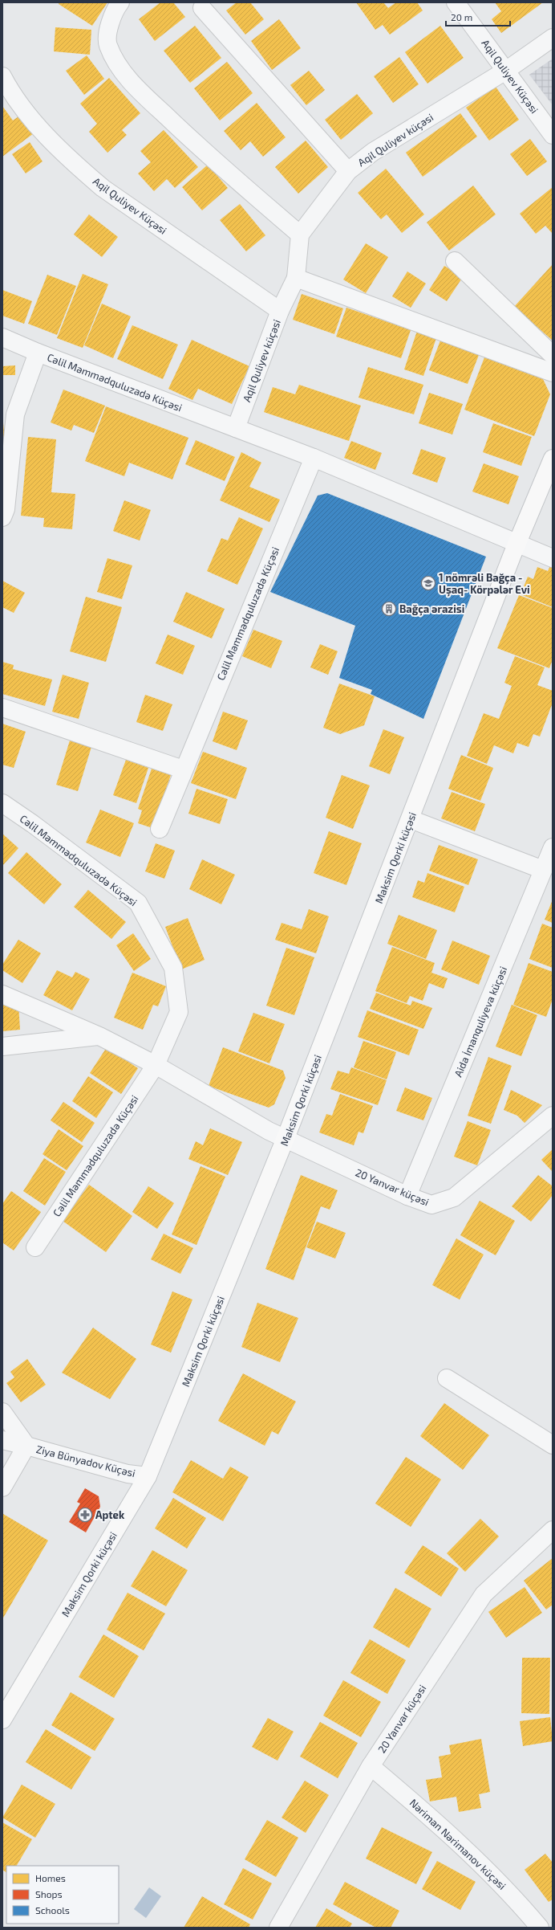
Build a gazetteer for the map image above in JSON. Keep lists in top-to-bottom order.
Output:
{
  "streets": {
    "main road": ["Maksim Qorki küçəsi"],
    "street": [
      "Aqil Quliyev Küçəsi",
      "Aqil Quliyev küçəsi",
      "Cəlil Məmmədquluzadə Küçəsi",
      "Aida İmanquliyeva küçəsi",
      "20 Yanvar küçəsi",
      "Ziya Bünyadov Küçəsi",
      "Nəriman Nərimanov küçəsi"
    ]
  },
  "crossings": [
    ["Aqil Quliyev Küçəsi", "Aqil Quliyev küçəsi"],
    ["Aqil Quliyev küçəsi", "Cəlil Məmmədquluzadə Küçəsi"],
    ["Cəlil Məmmədquluzadə Küçəsi", "Maksim Qorki küçəsi"],
    ["Maksim Qorki küçəsi", "20 Yanvar küçəsi"],
    ["Maksim Qorki küçəsi", "Ziya Bünyadov Küçəsi"],
    ["Aida İmanquliyeva küçəsi", "20 Yanvar küçəsi"],
    ["20 Yanvar küçəsi", "Nəriman Nərimanov küçəsi"]
  ],
  "places": {
    "school or university": ["1 nömrəli Bağça - Uşaq- Körpələr Evi"],
    "building": ["Bağça ərazisi"],
    "pharmacy": ["Aptek"]
  },
  "legend": ["Homes", "Shops", "Schools"],
  "scale_bar": "20 m"
}
